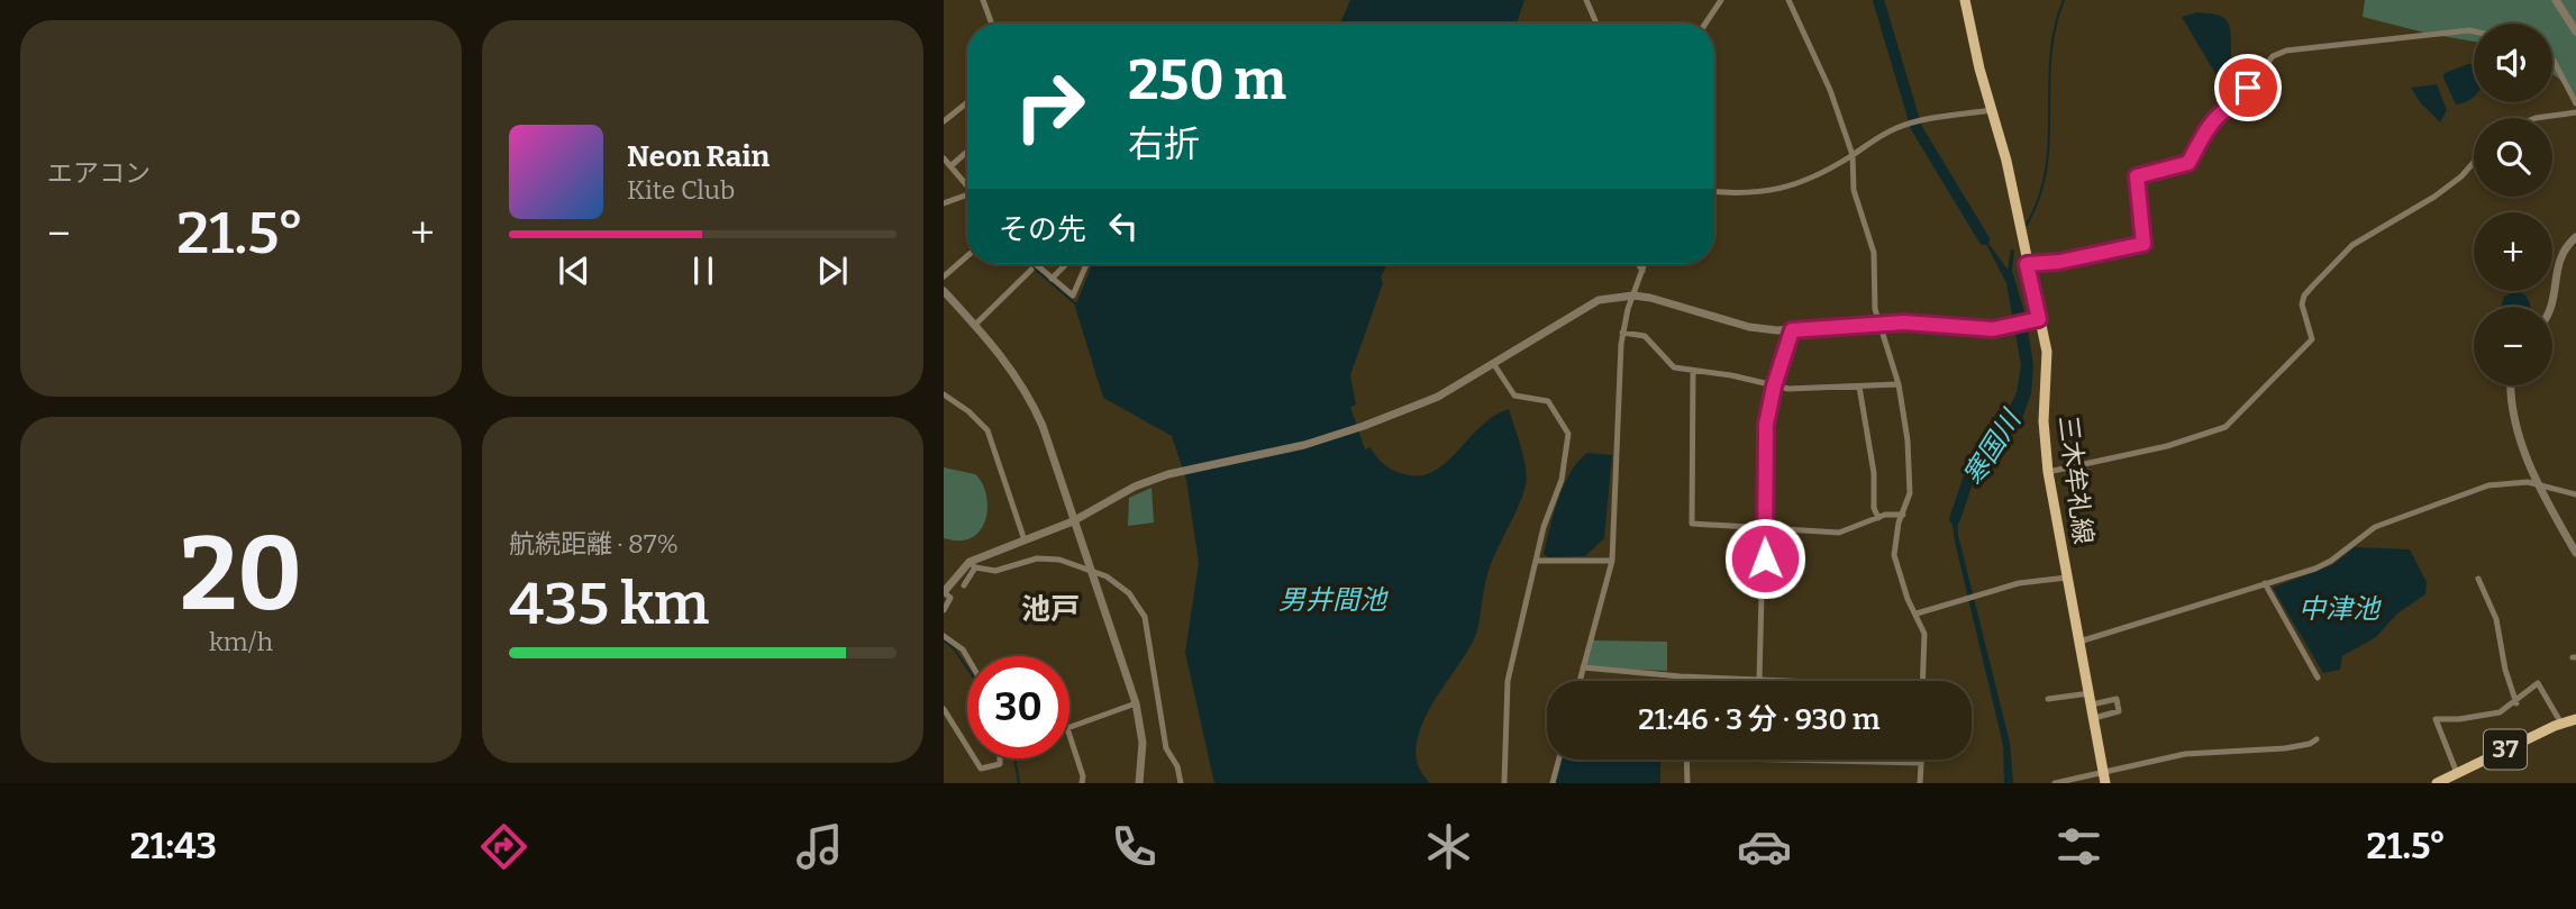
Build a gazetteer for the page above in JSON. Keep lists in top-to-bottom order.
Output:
{
  "streets": {
    "main road": ["三木牟礼線", "37"]
  },
  "districts": ["池戸"],
  "water": ["寒国川", "男井間池", "中津池"],
  "page": {
    "tile": [
      "エアコン",
      ["20", "km/h"],
      ["航続距離 · 87%", "435 km"]
    ],
    "map_buttons": ["+", "−"],
    "turn": ["250 m", "右折"],
    "song": ["Neon Rain", "Kite Club"],
    "then": "その先",
    "heat": ["−", "21.5°", "+"],
    "limit": "30",
    "trip": "21:46 · 3 分 · 930 m",
    "tabs": ["21:43", "21.5°"]
  }
}
